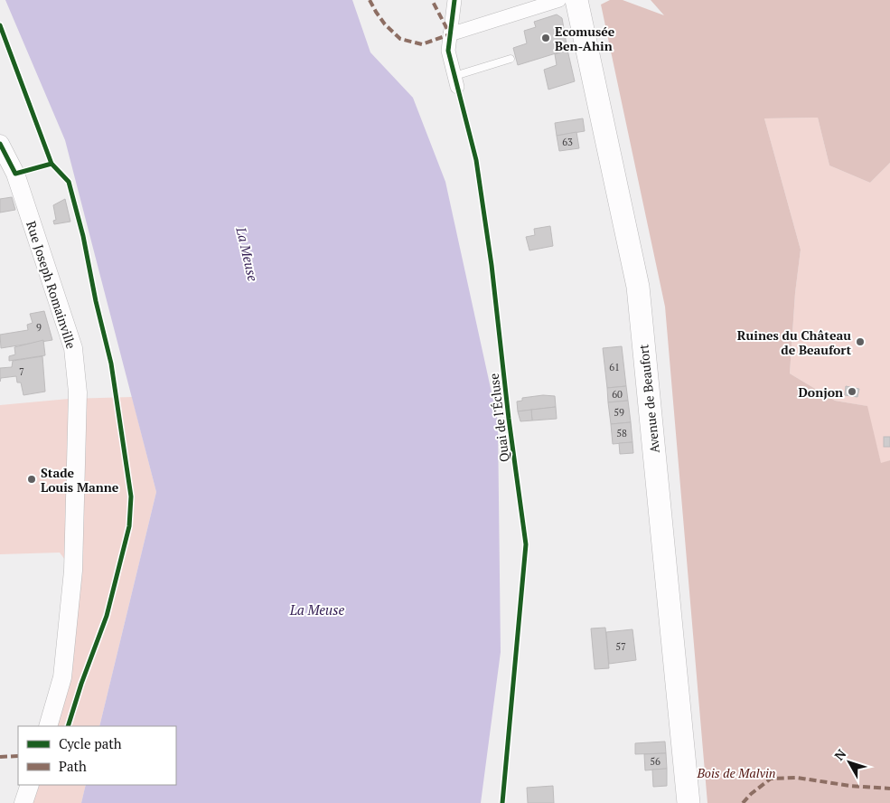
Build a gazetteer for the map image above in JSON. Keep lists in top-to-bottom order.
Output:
{
  "streets": {
    "main road": ["Avenue de Beaufort"],
    "street": ["Rue Joseph Romainville"],
    "cycle path": ["Quai de l'Écluse"]
  },
  "water": ["La Meuse"],
  "parks": ["Bois de Malvin"],
  "places": [
    "Ecomusée Ben-Ahin",
    "Ruines du Château de Beaufort",
    "Donjon",
    "Stade Louis Manne"
  ],
  "house_numbers": [
    "63",
    "9",
    "61",
    "7",
    "60",
    "59",
    "58",
    "57",
    "56"
  ],
  "legend": ["Cycle path", "Path"],
  "north": "top left"
}
